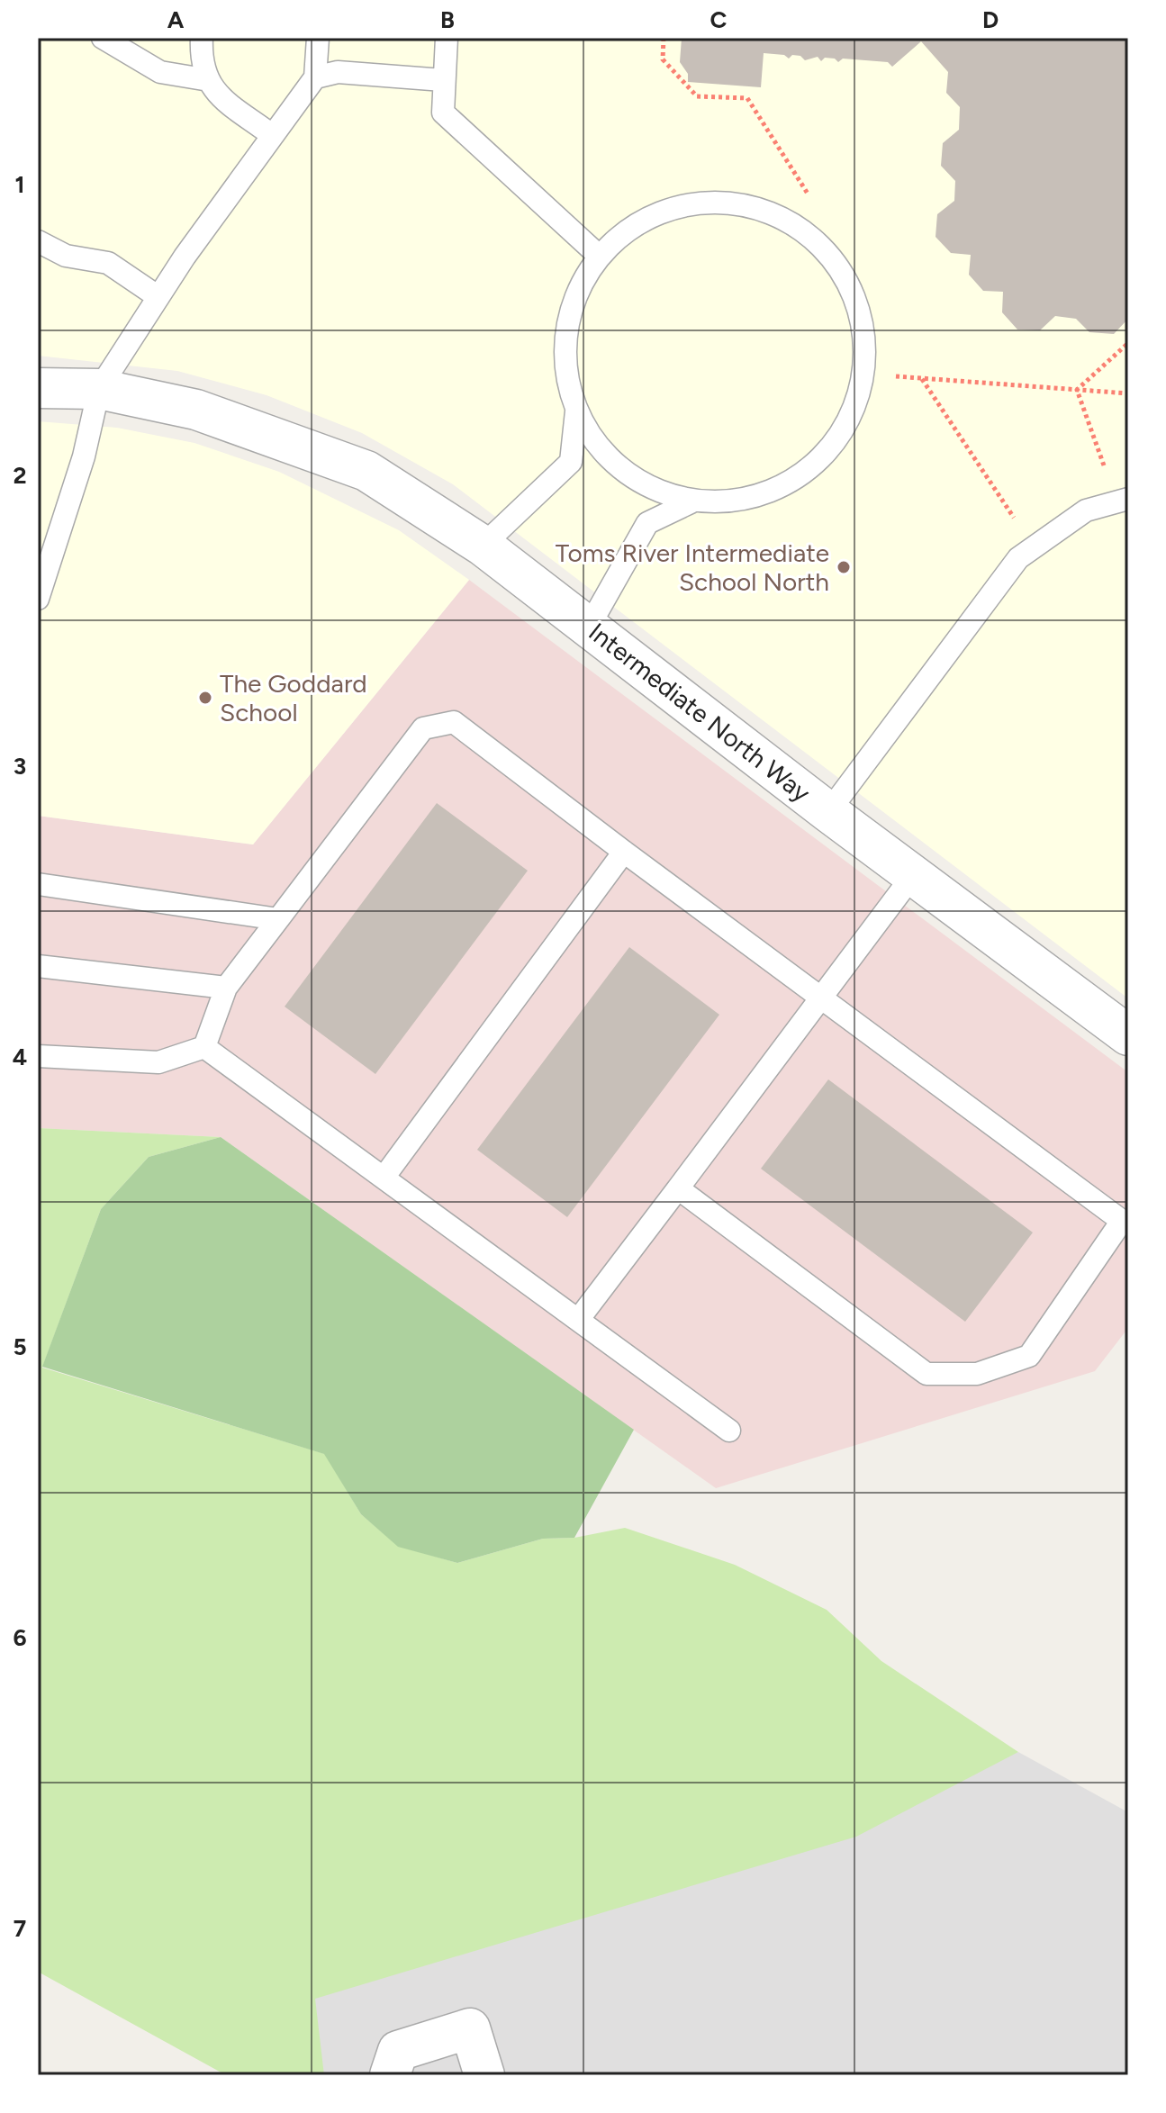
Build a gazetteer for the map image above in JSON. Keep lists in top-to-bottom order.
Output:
{
  "streets": {
    "street": ["Intermediate North Way"]
  },
  "places": ["Toms River Intermediate School North", "The Goddard School"],
  "grid": {
    "columns": [
      "A",
      "B",
      "C",
      "D"
    ],
    "rows": [
      "1",
      "2",
      "3",
      "4",
      "5",
      "6",
      "7"
    ]
  }
}
